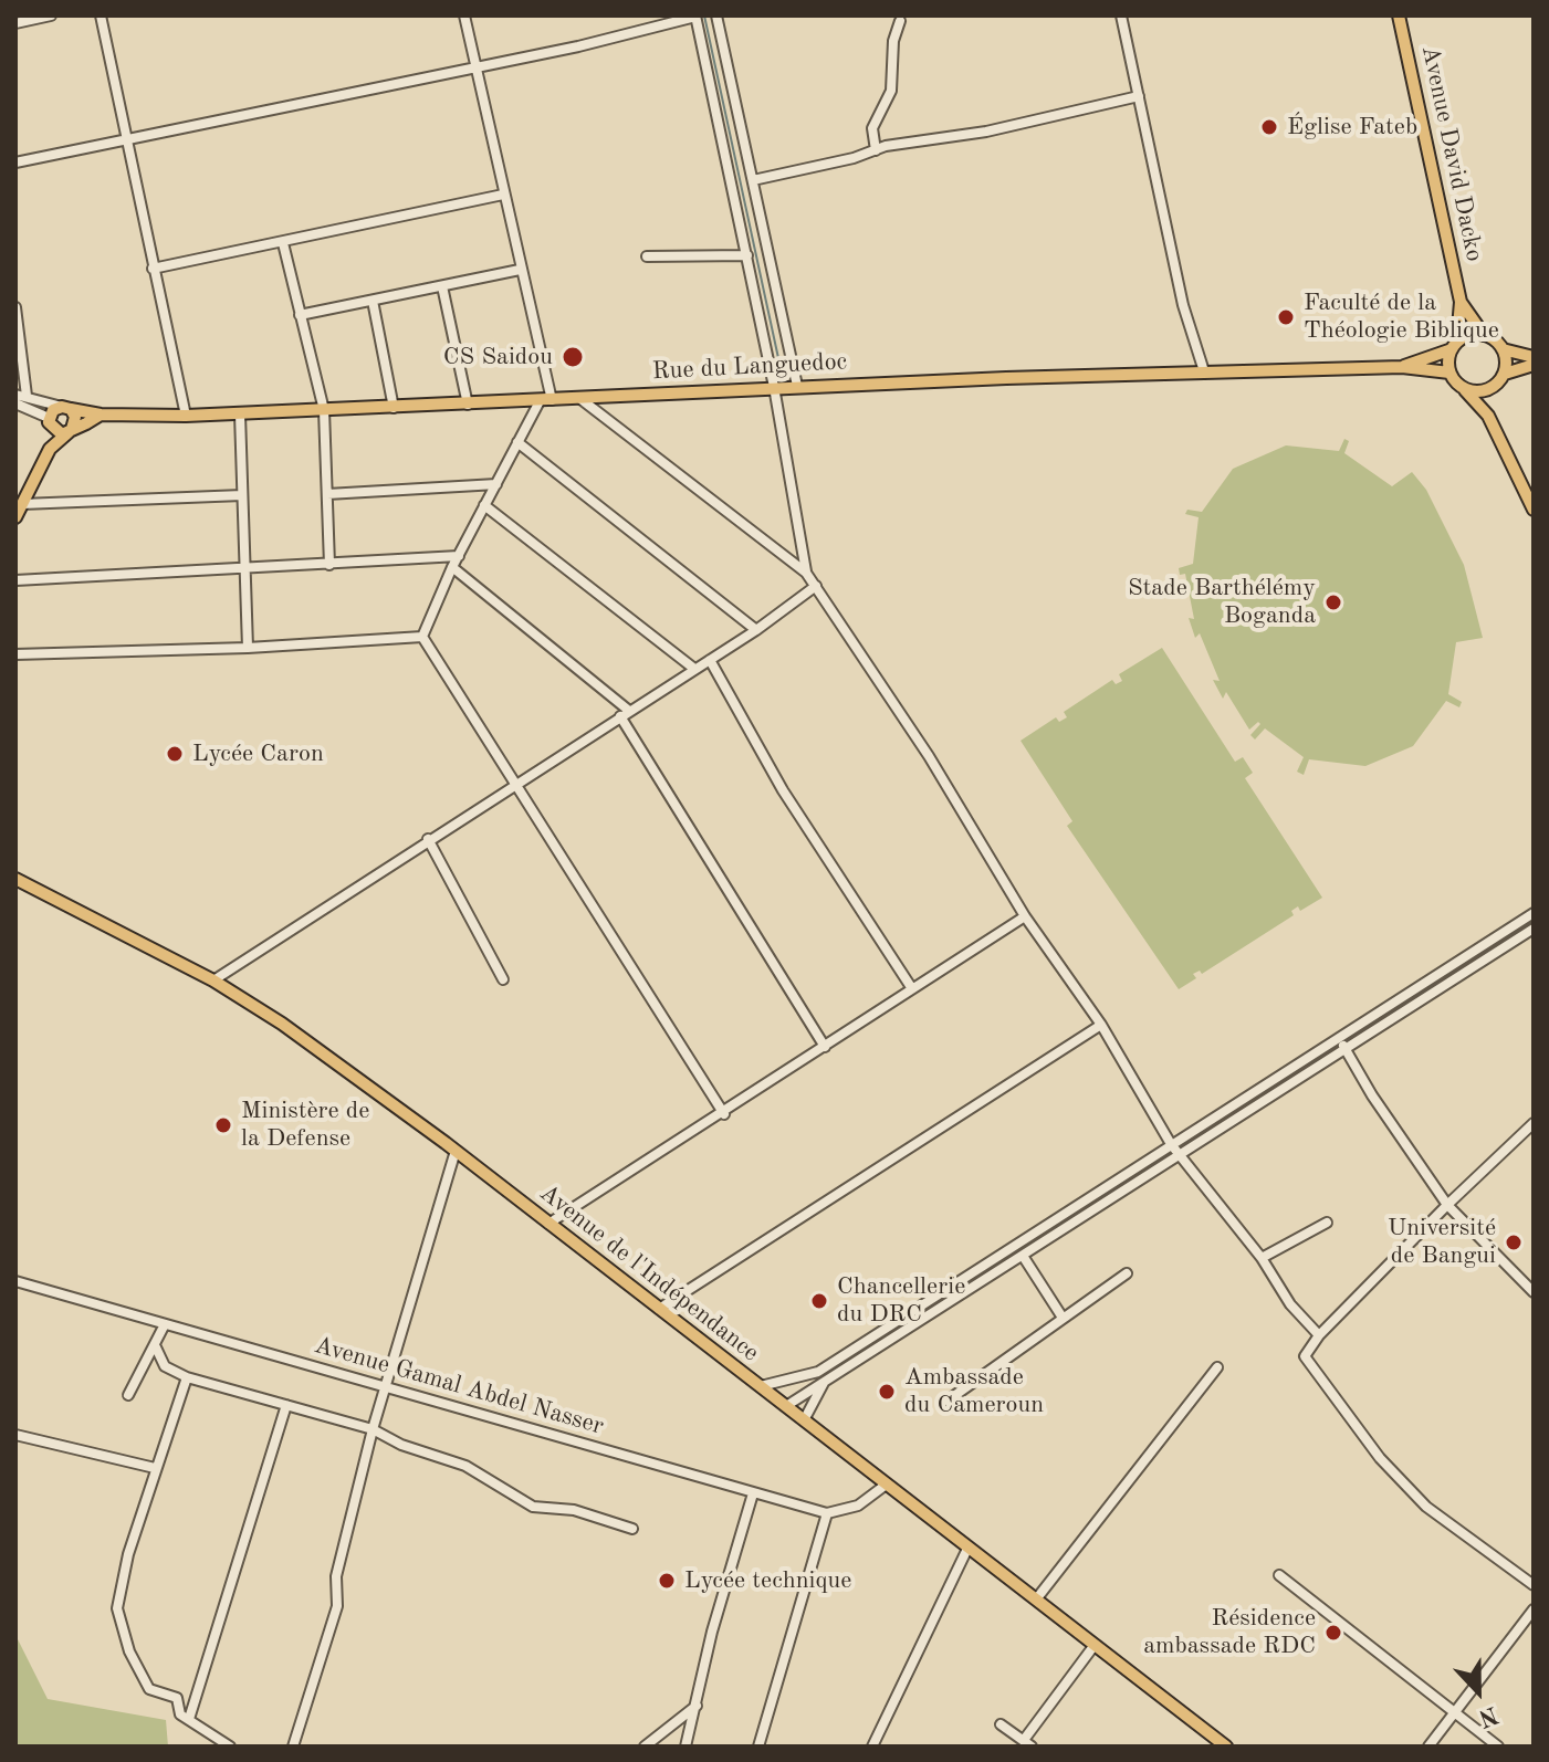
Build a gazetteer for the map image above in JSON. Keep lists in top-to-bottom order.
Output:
{
  "streets": {
    "main road": ["Avenue David Dacko", "Rue du Languedoc", "Avenue de l'Indépendance"],
    "street": ["Avenue Gamal Abdel Nasser"]
  },
  "crossings": [
    ["Avenue David Dacko", "Rue du Languedoc"]
  ],
  "places": [
    "Église Fateb",
    "Faculté de la Théologie Biblique",
    "CS Saidou",
    "Stade Barthélémy Boganda",
    "Lycée Caron",
    "Ministère de la Defense",
    "Université de Bangui",
    "Chancellerie du DRC",
    "Ambassade du Cameroun",
    "Lycée technique",
    "Résidence ambassade RDC"
  ],
  "north": "bottom"
}
